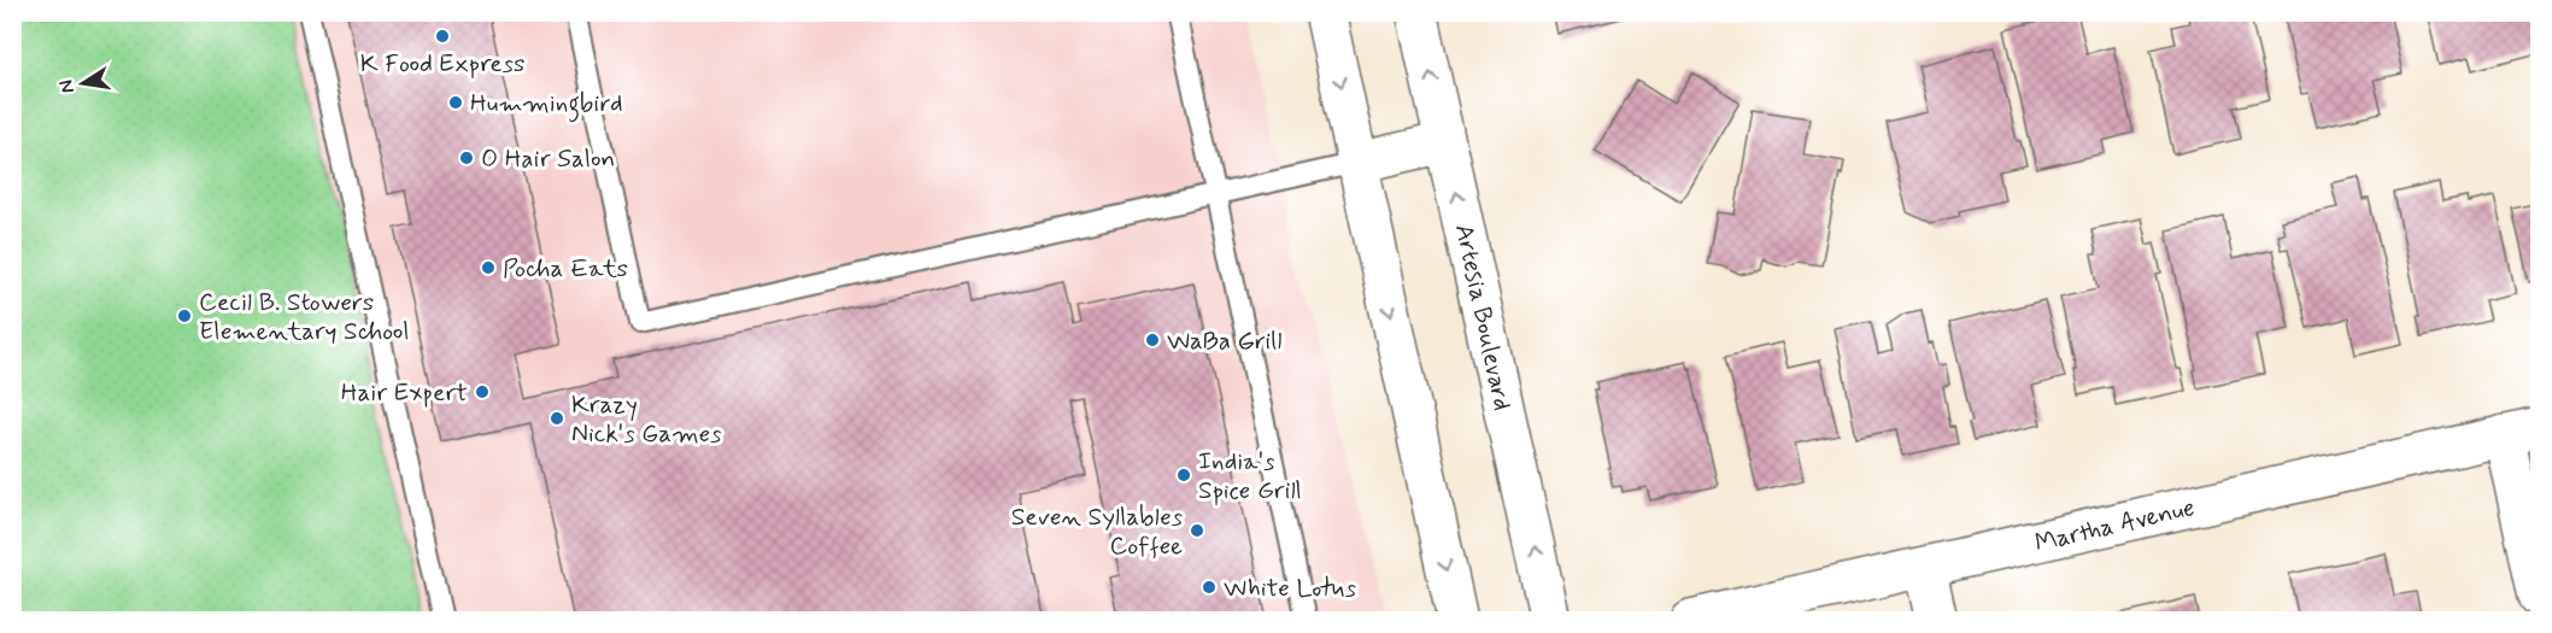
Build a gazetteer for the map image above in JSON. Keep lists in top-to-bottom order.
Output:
{
  "streets": {
    "main road": ["Artesia Boulevard", "Martha Avenue"]
  },
  "places": [
    "K Food Express",
    "Hummingbird",
    "O Hair Salon",
    "Pocha Eats",
    "Cecil B. Stowers Elementary School",
    "WaBa Grill",
    "Hair Expert",
    "Krazy Nick's Games",
    "India's Spice Grill",
    "Seven Syllables Coffee",
    "White Lotus"
  ],
  "north": "left"
}
